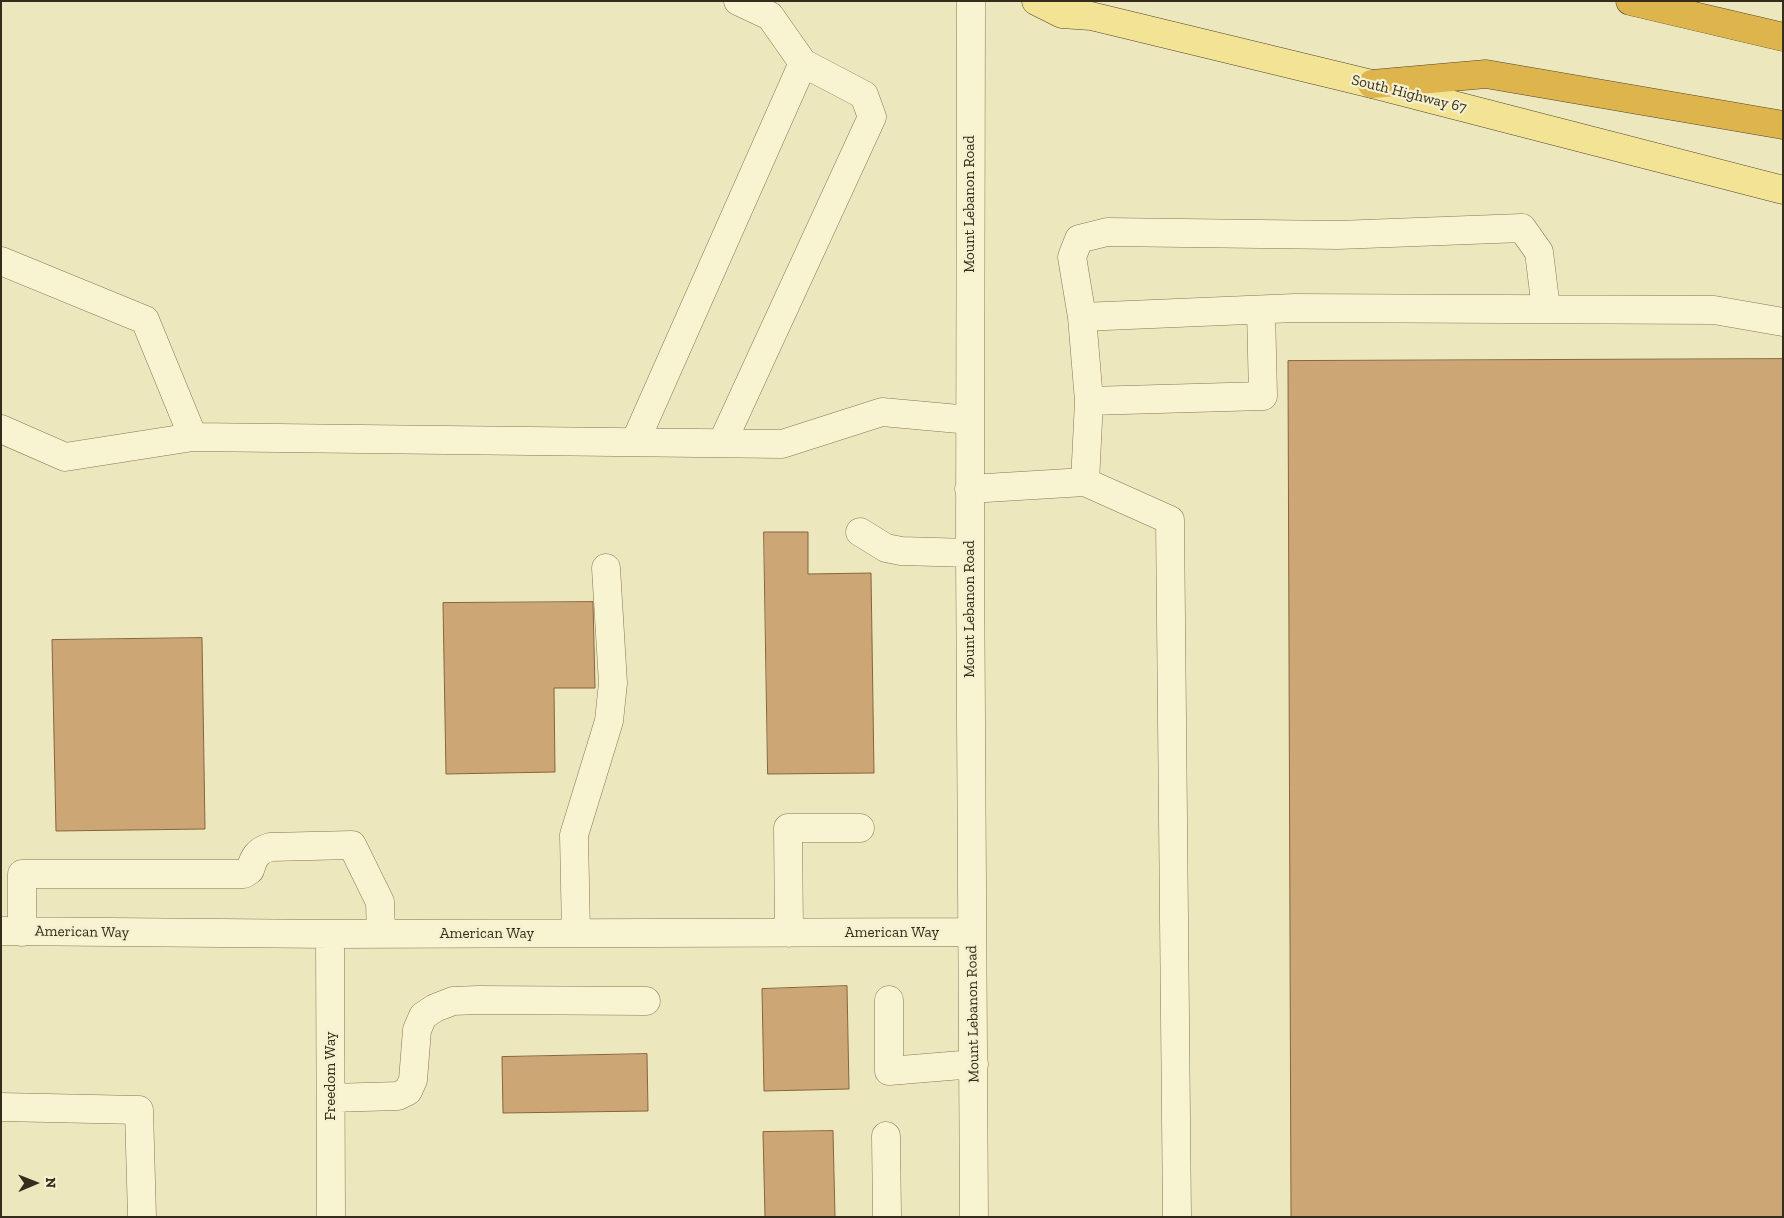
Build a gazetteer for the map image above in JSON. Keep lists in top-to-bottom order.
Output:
{
  "streets": {
    "main road": ["South Highway 67"],
    "street": ["Mount Lebanon Road", "American Way", "Freedom Way"]
  },
  "crossings": [
    ["Mount Lebanon Road", "American Way"],
    ["American Way", "Freedom Way"]
  ],
  "north": "right"
}
